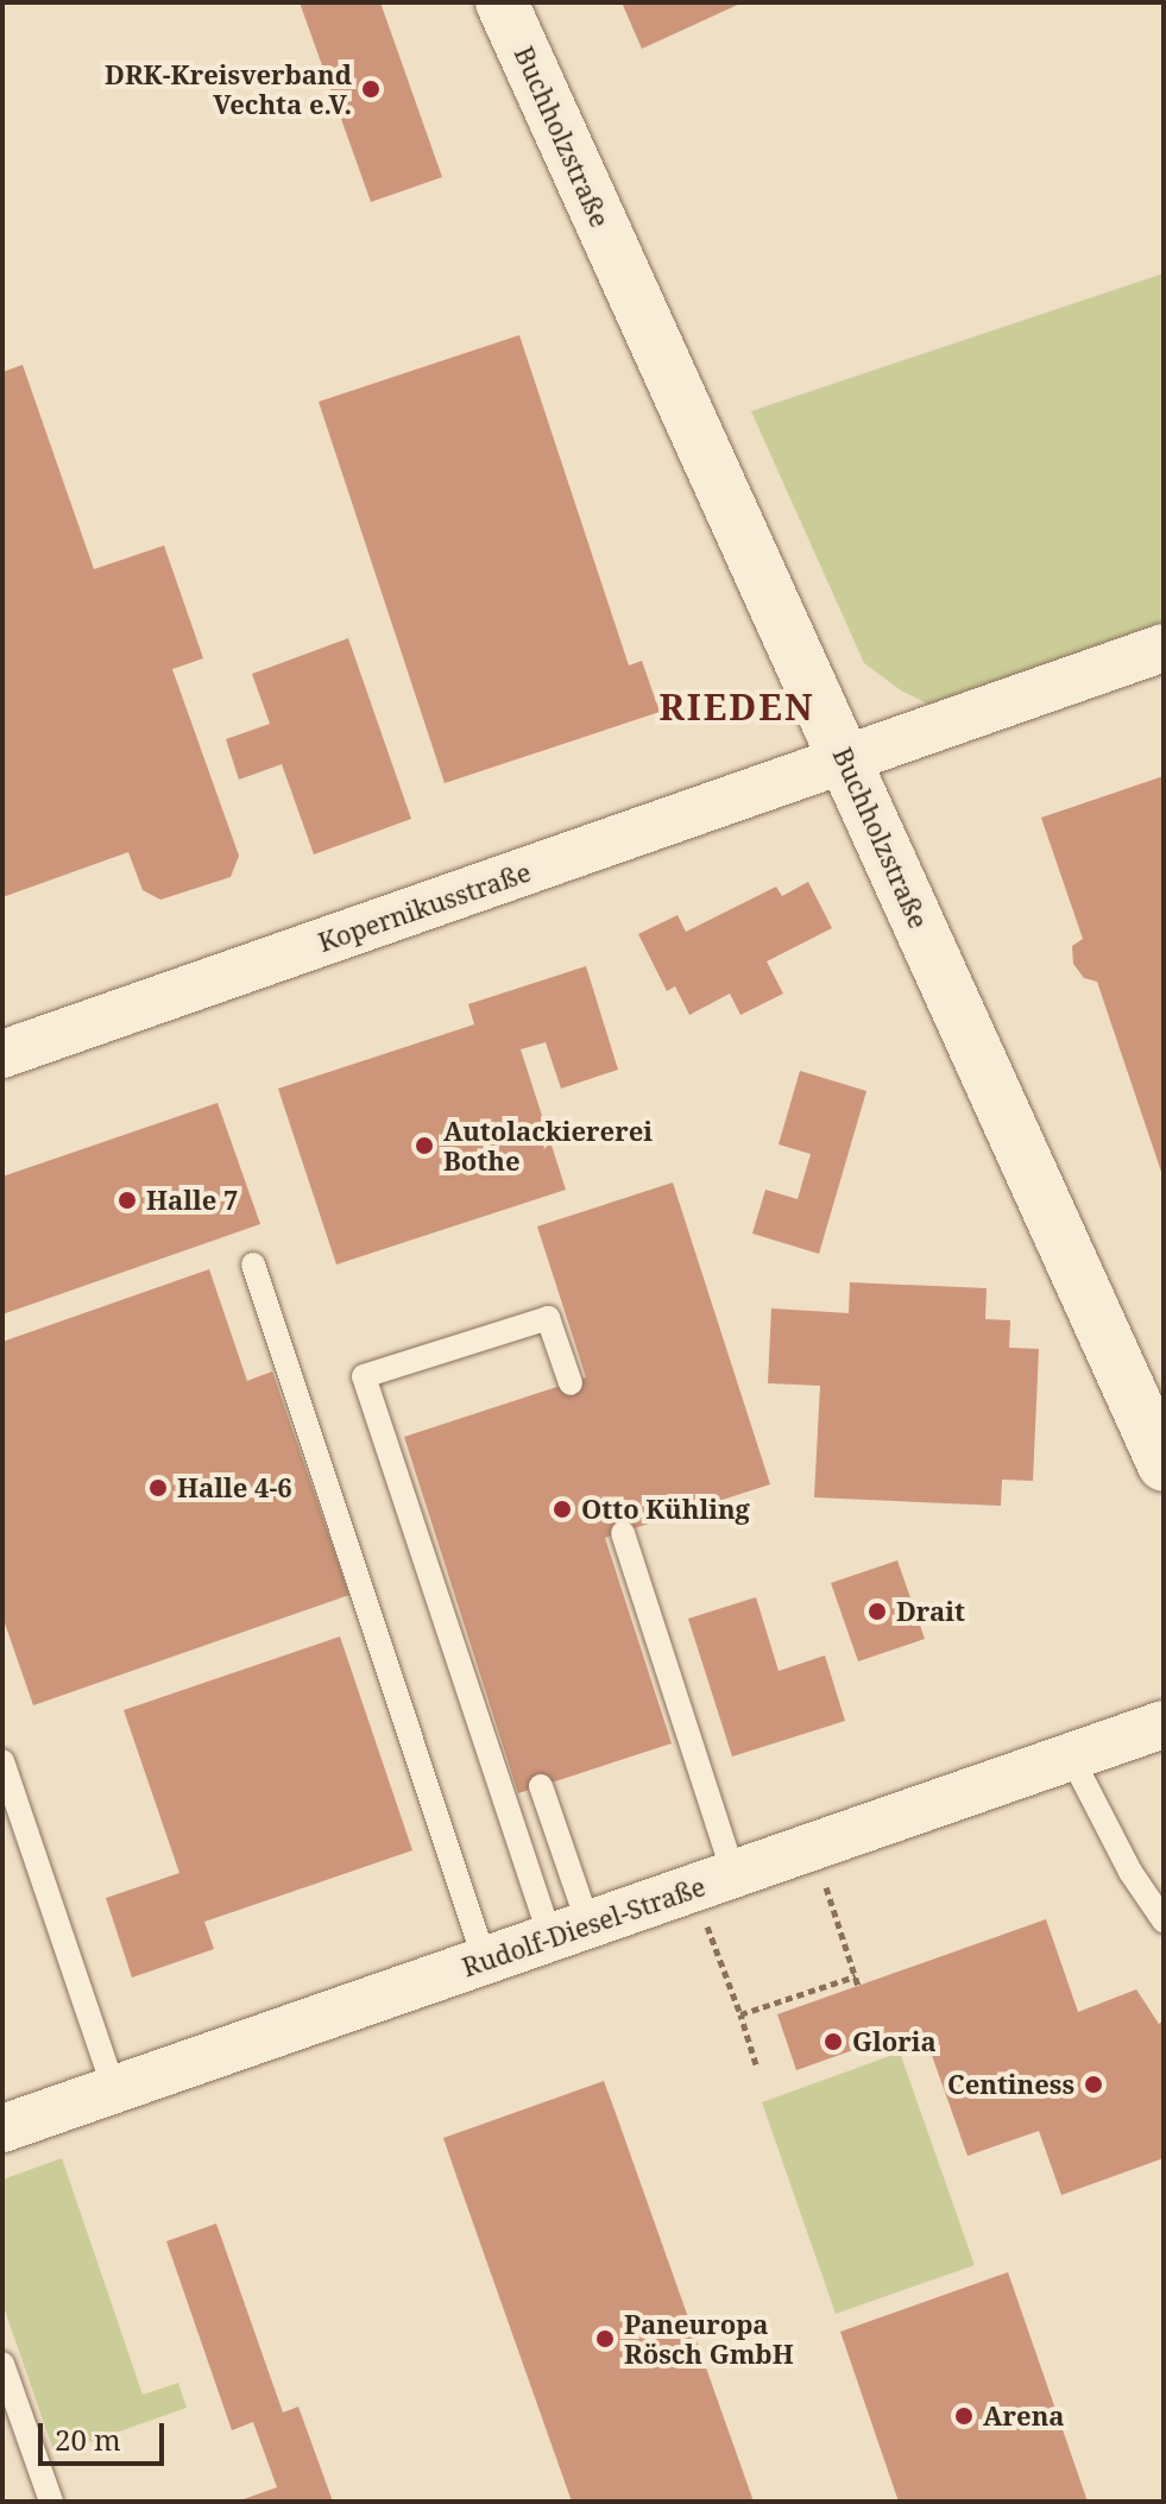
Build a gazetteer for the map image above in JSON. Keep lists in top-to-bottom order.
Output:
{
  "streets": {
    "street": ["Buchholzstraße", "Kopernikusstraße", "Rudolf-Diesel-Straße"]
  },
  "crossings": [
    ["Buchholzstraße", "Kopernikusstraße"]
  ],
  "districts": ["RIEDEN"],
  "places": [
    "DRK-Kreisverband Vechta e.V.",
    "Autolackiererei Bothe",
    "Halle 7",
    "Halle 4-6",
    "Otto Kühling",
    "Drait",
    "Gloria",
    "Centiness",
    "Paneuropa Rösch GmbH",
    "Arena"
  ],
  "scale_bar": "20 m"
}
